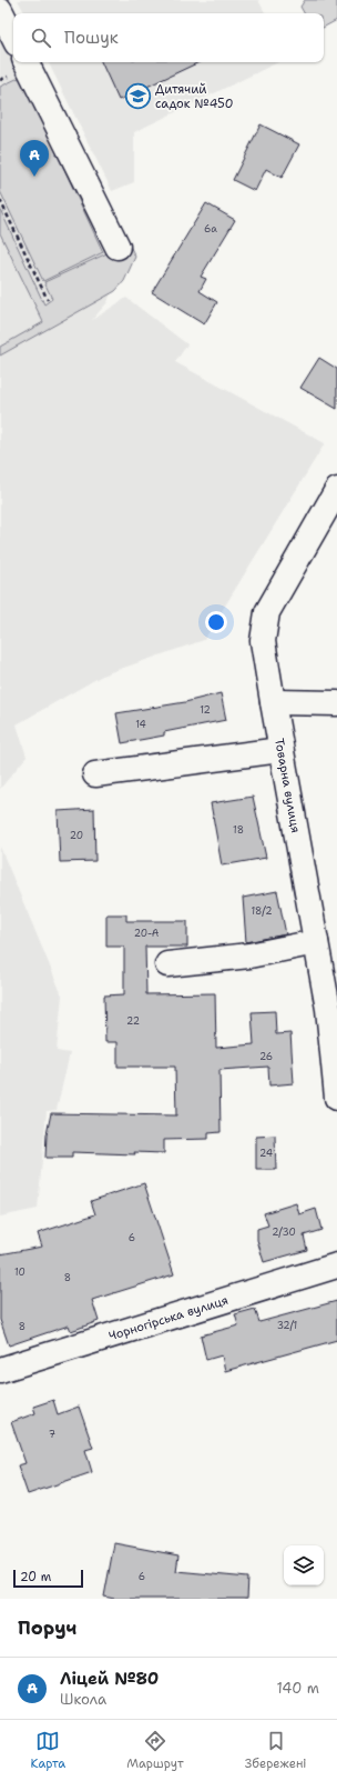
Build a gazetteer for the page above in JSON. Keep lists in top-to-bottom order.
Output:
{
  "streets": {
    "street": ["Товарна вулиця", "Чорногірська вулиця"]
  },
  "places": {
    "school or university": ["Дитячий садок №450"]
  },
  "house_numbers": [
    "6а",
    "12",
    "14",
    "18",
    "20",
    "18/2",
    "20-А",
    "22",
    "26",
    "24",
    "2/30",
    "6",
    "10",
    "8",
    "32/1",
    "8",
    "7",
    "6"
  ],
  "scale_bar": "20 m",
  "page": {
    "search": "Пошук",
    "pins": "A",
    "scale": "20 m",
    "heading": "Поруч",
    "list": [
      {
        "mark": "A",
        "name": "Ліцей №80",
        "note": "Школа",
        "value": "140 m"
      }
    ],
    "nav": ["Карта", "Маршрут", "Збережені"]
  }
}
